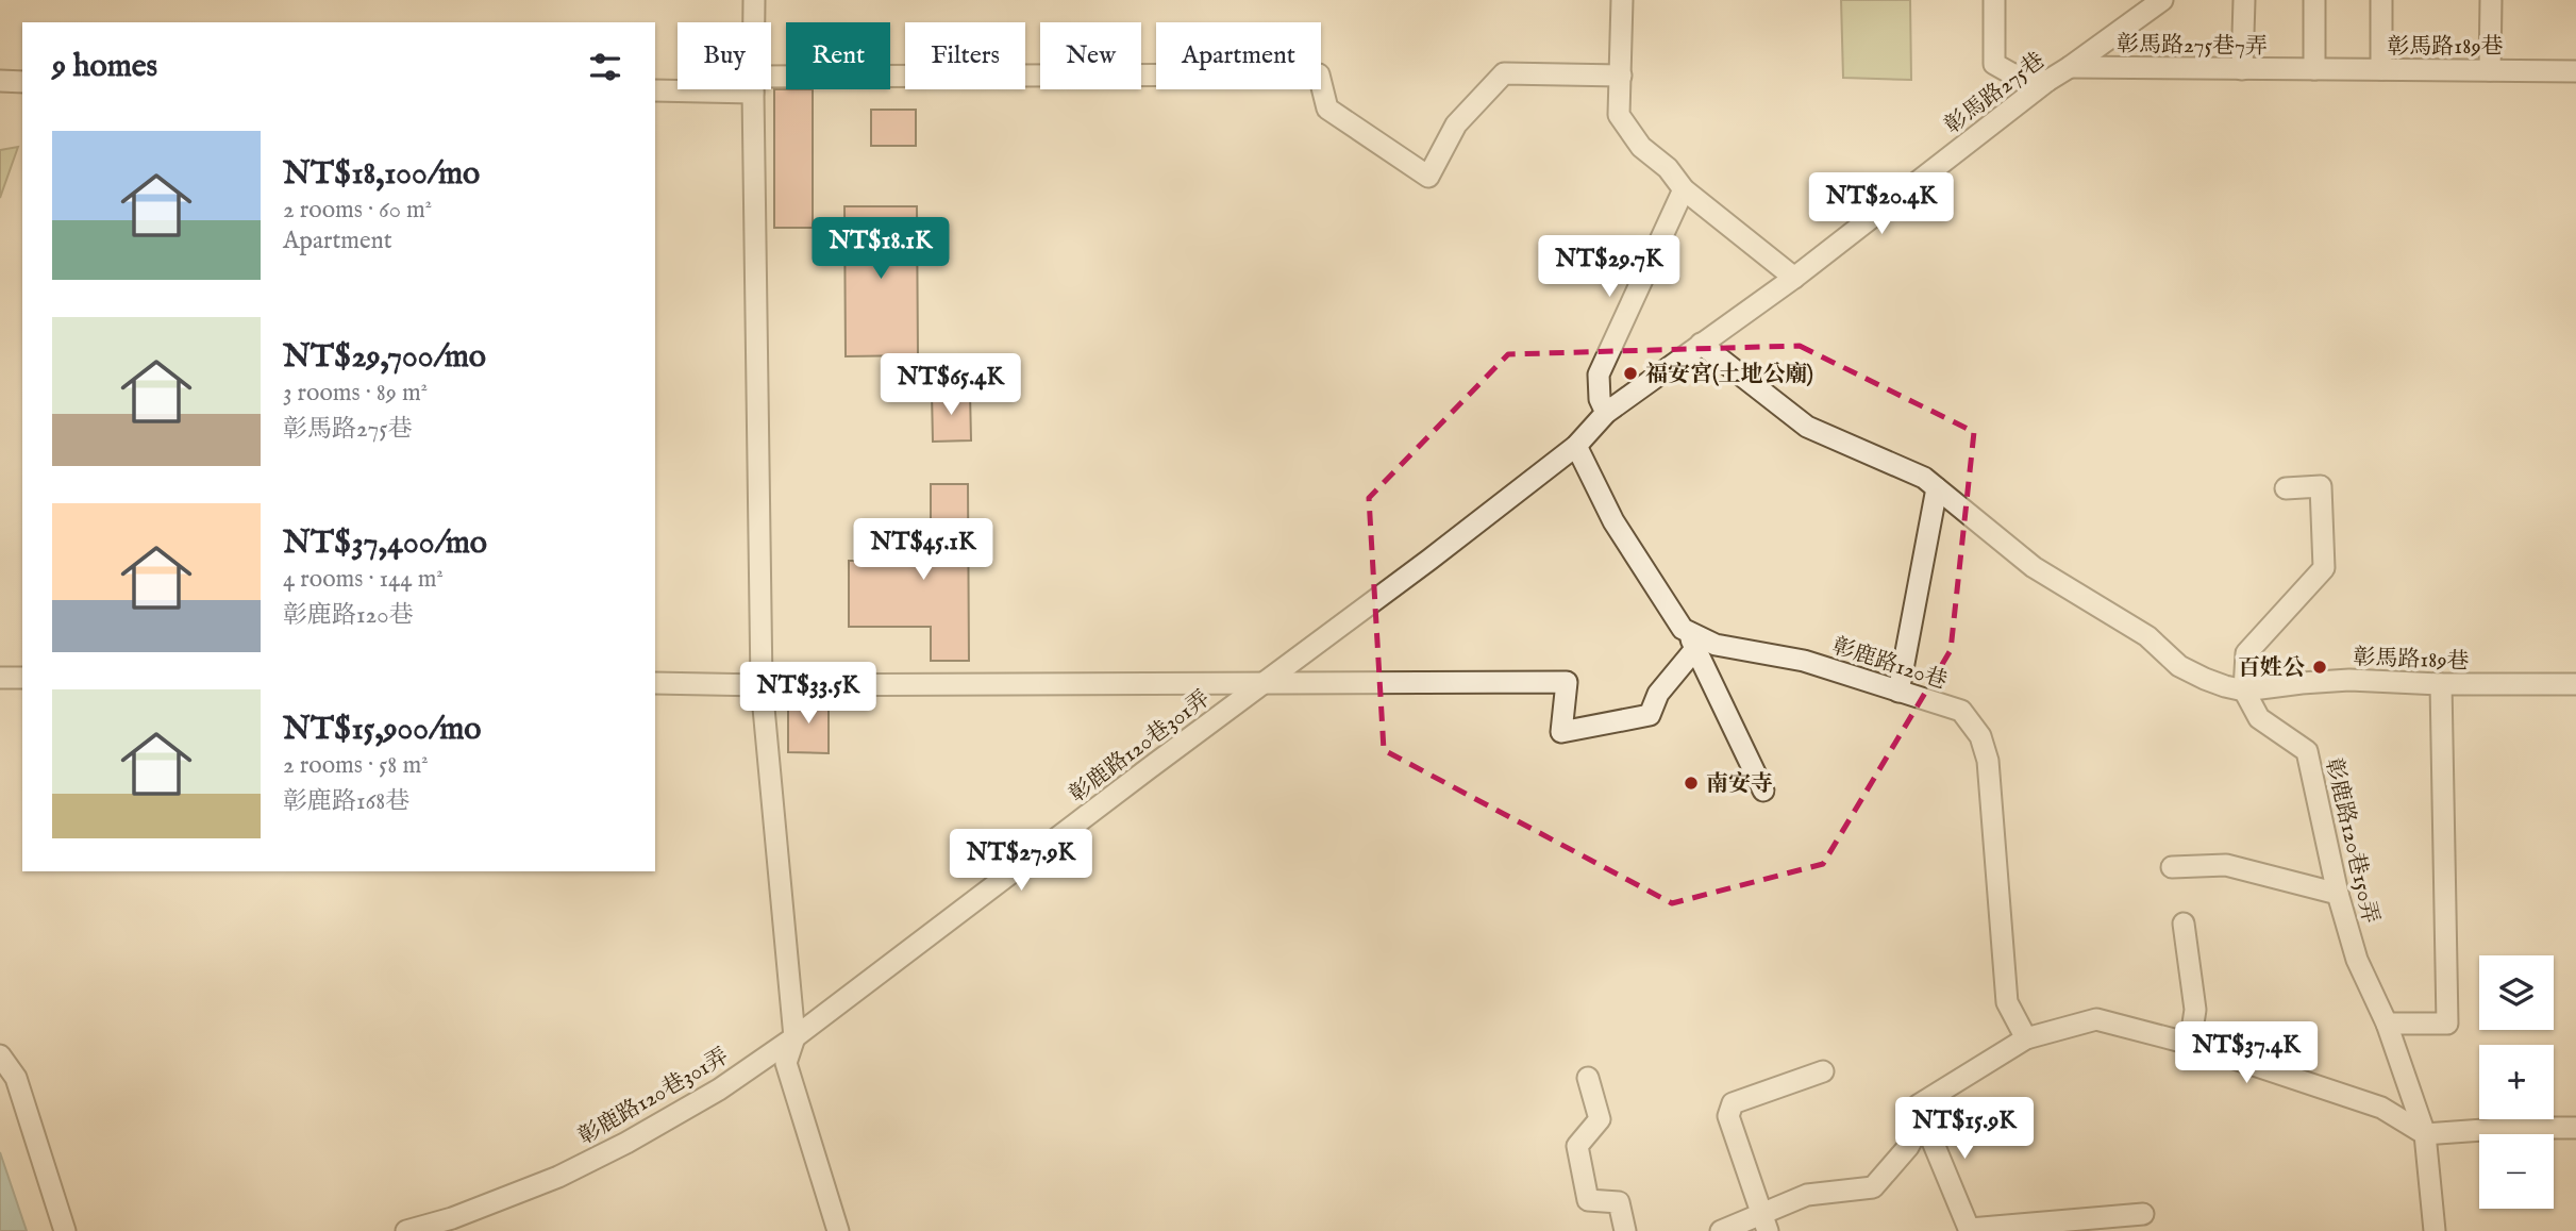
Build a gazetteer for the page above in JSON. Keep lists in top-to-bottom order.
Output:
{
  "streets": {
    "street": [
      "彰馬路275巷7弄",
      "彰馬路189巷",
      "彰馬路275巷",
      "彰鹿路120巷",
      "彰鹿路120巷301弄",
      "彰鹿路120巷150弄"
    ]
  },
  "crossings": [
    ["彰馬路275巷7弄", "彰馬路189巷"],
    ["彰馬路275巷7弄", "彰馬路275巷"],
    ["彰馬路189巷", "彰鹿路120巷150弄"],
    ["彰馬路275巷", "彰鹿路120巷"],
    ["彰馬路275巷", "彰鹿路120巷301弄"],
    ["彰鹿路120巷", "彰鹿路120巷301弄"]
  ],
  "places": ["福安宮(土地公廟)", "百姓公", "南安寺"],
  "page": {
    "chip": [
      "Buy",
      "Rent",
      "Filters",
      "New",
      "Apartment"
    ],
    "heading": "9 homes",
    "list": [
      {
        "name": "NT$18,100/mo",
        "note": "2 rooms · 60 m² · Apartment"
      },
      {
        "name": "NT$29,700/mo",
        "note": "3 rooms · 89 m² · 彰馬路275巷"
      },
      {
        "name": "NT$37,400/mo",
        "note": "4 rooms · 144 m² · 彰鹿路120巷"
      },
      {
        "name": "NT$15,900/mo",
        "note": "2 rooms · 58 m² · 彰鹿路168巷"
      }
    ],
    "price": [
      "NT$20.4K",
      "NT$18.1K",
      "NT$29.7K",
      "NT$65.4K",
      "NT$45.1K",
      "NT$33.5K",
      "NT$27.9K",
      "NT$37.4K",
      "NT$15.9K"
    ],
    "map_buttons": ["+", "−"]
  }
}
